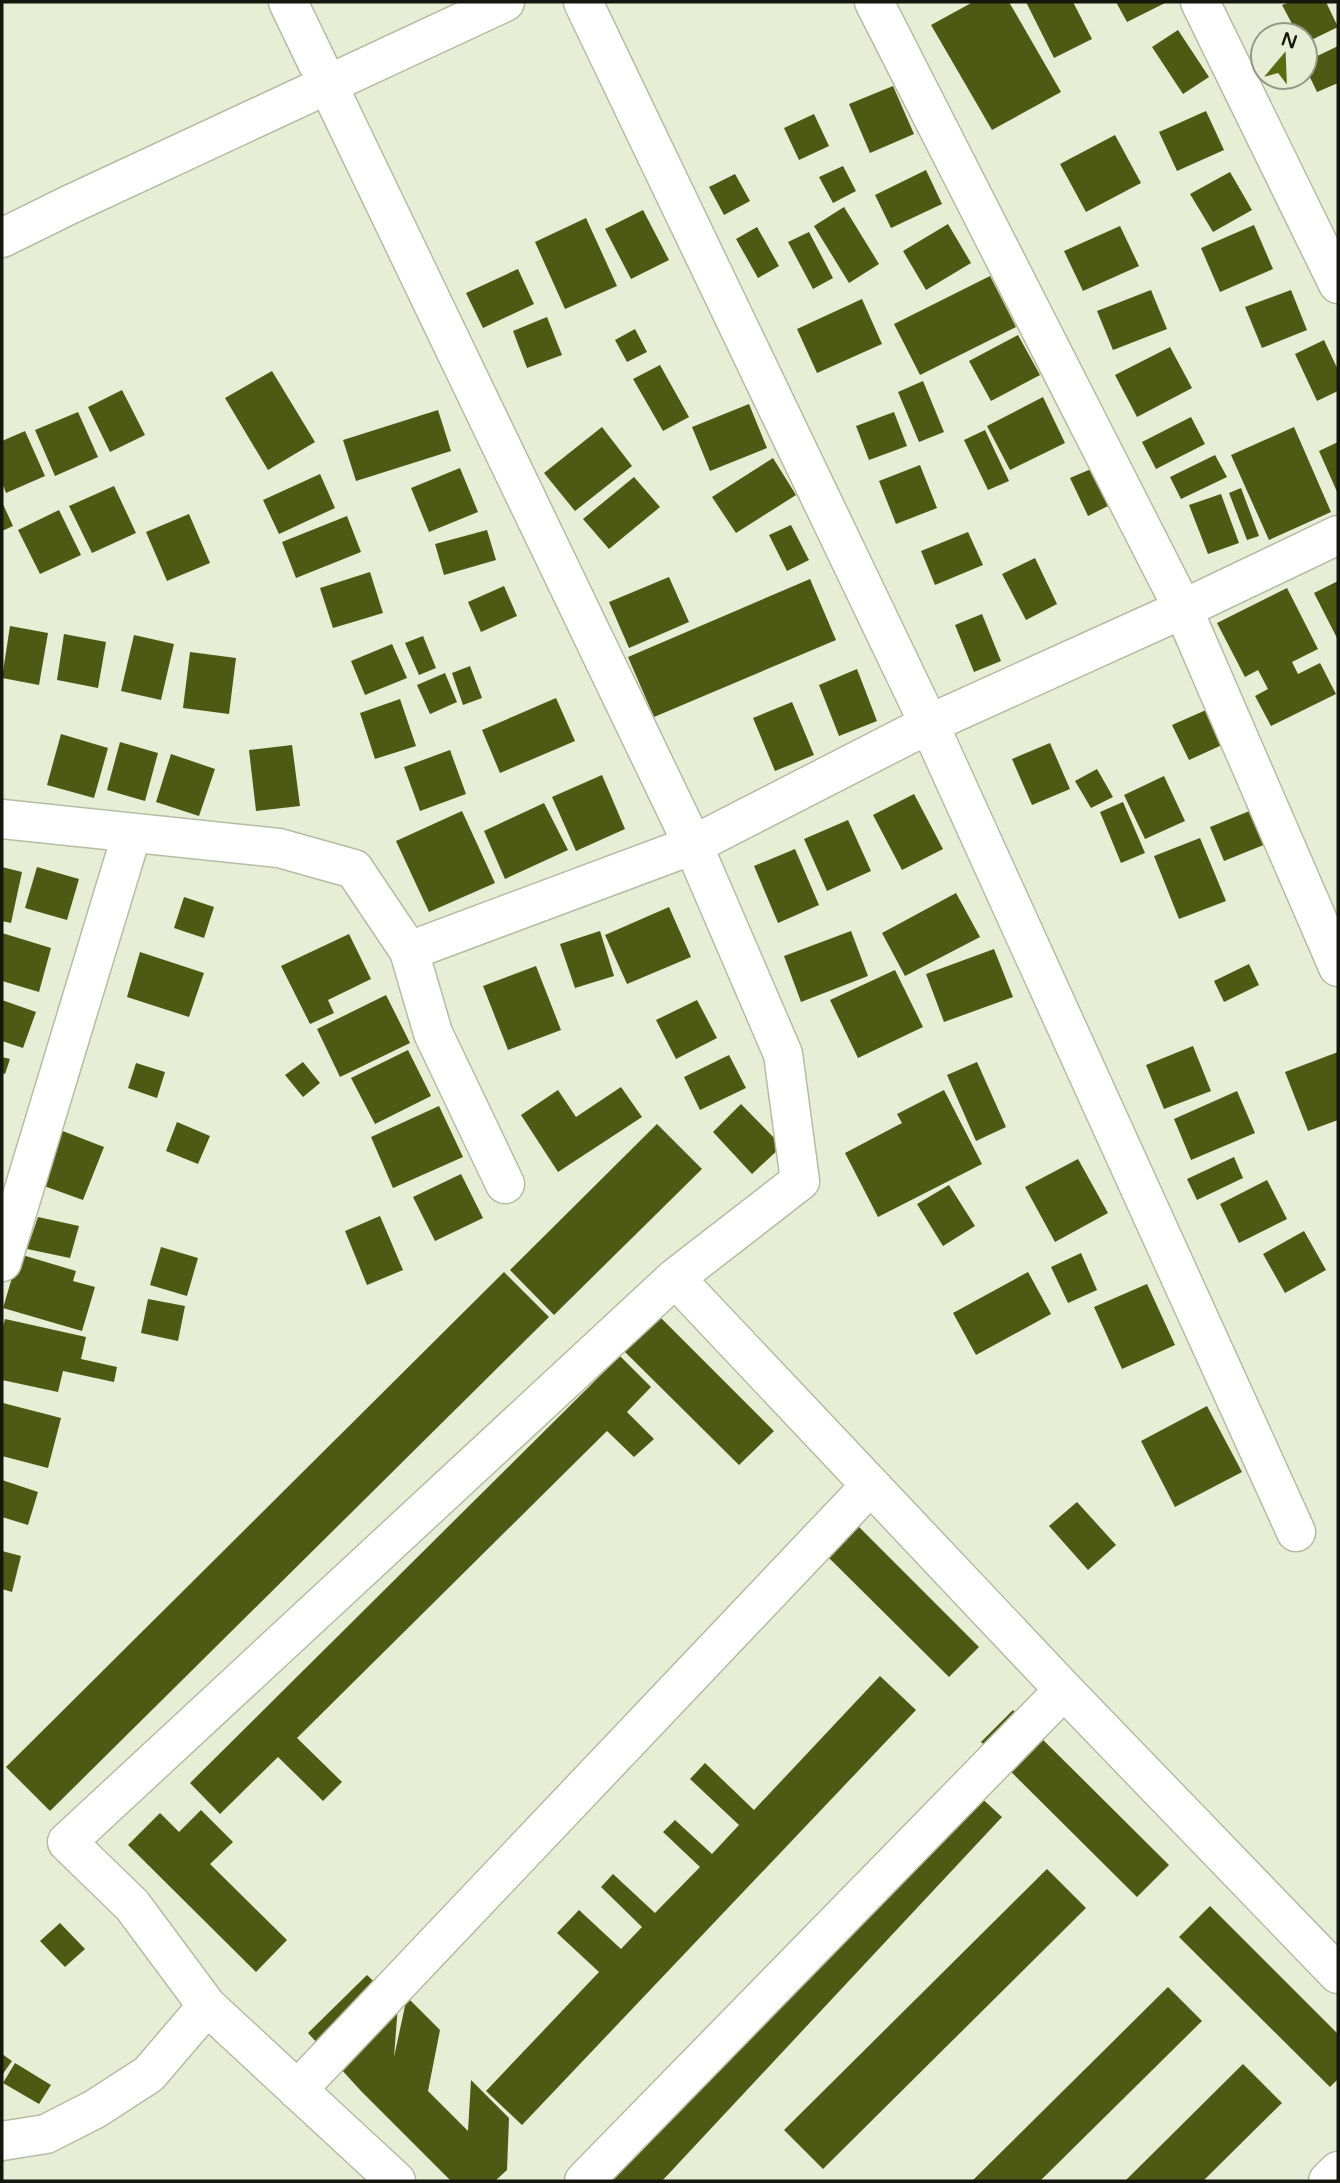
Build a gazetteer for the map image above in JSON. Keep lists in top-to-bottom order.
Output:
{
  "north": "top"
}
